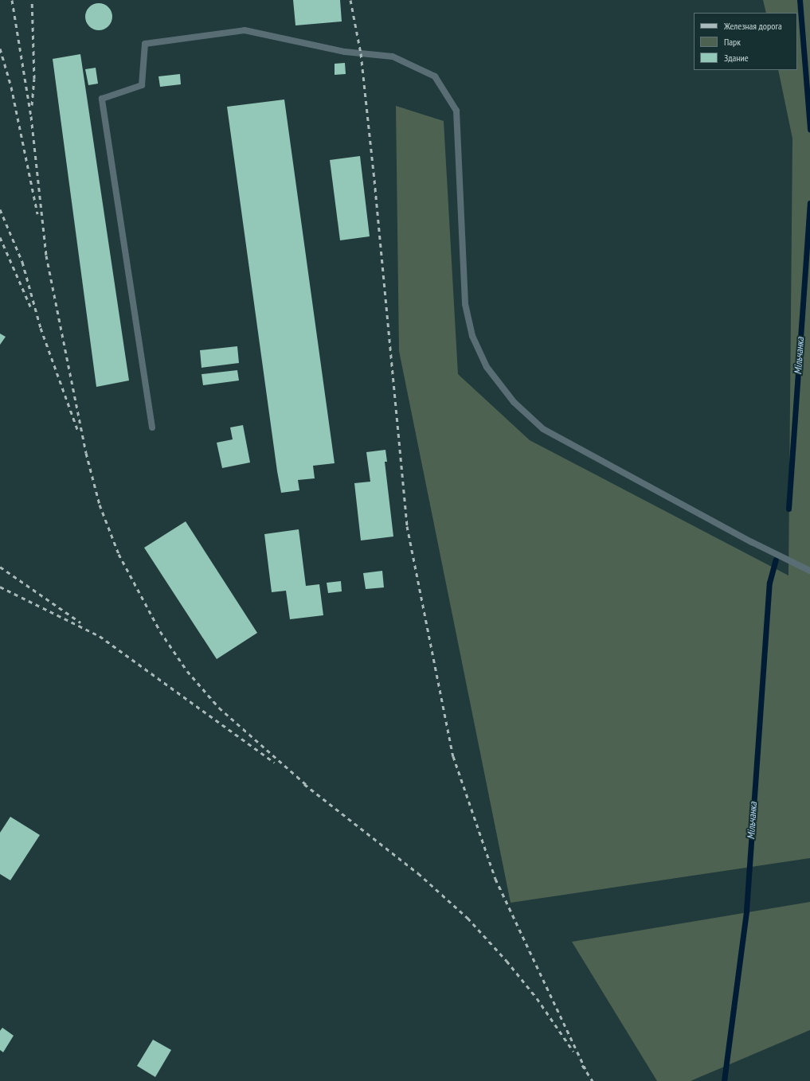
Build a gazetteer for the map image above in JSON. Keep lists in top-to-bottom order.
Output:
{
  "water": ["Мільчанка"],
  "legend": ["Железная дорога", "Парк", "Здание"]
}
